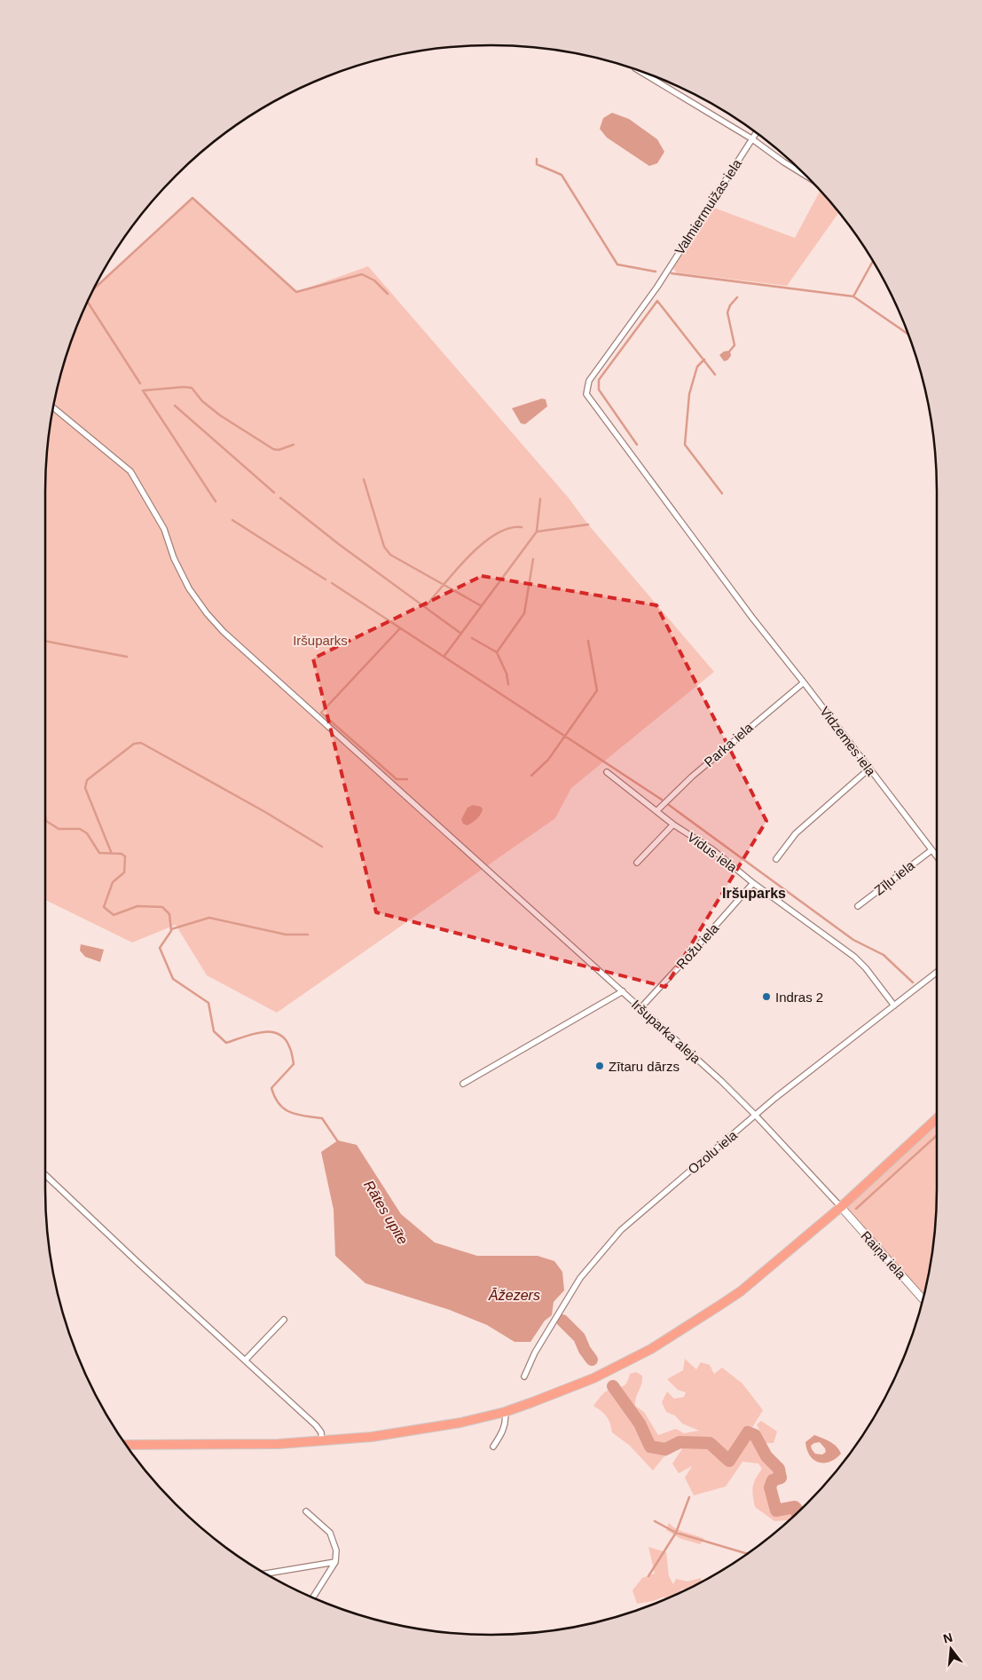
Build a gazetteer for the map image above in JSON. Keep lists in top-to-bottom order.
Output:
{
  "streets": {
    "street": [
      "Valmiermuižas iela",
      "Vidzemes iela",
      "Parka iela",
      "Vidus iela",
      "Zīļu iela",
      "Rožu iela",
      "Iršuparka aleja",
      "Ozolu iela",
      "Raiņa iela"
    ]
  },
  "crossings": [
    ["Valmiermuižas iela", "Vidzemes iela"],
    ["Vidzemes iela", "Parka iela"],
    ["Vidzemes iela", "Zīļu iela"],
    ["Parka iela", "Vidus iela"],
    ["Vidus iela", "Rožu iela"],
    ["Vidus iela", "Ozolu iela"],
    ["Rožu iela", "Iršuparka aleja"],
    ["Iršuparka aleja", "Ozolu iela"],
    ["Iršuparka aleja", "Raiņa iela"]
  ],
  "districts": ["Iršuparks"],
  "water": ["Rātes upīte", "Āžezers"],
  "parks": ["Iršuparks"],
  "places": ["Indras 2", "Zītaru dārzs"],
  "north": "top"
}
